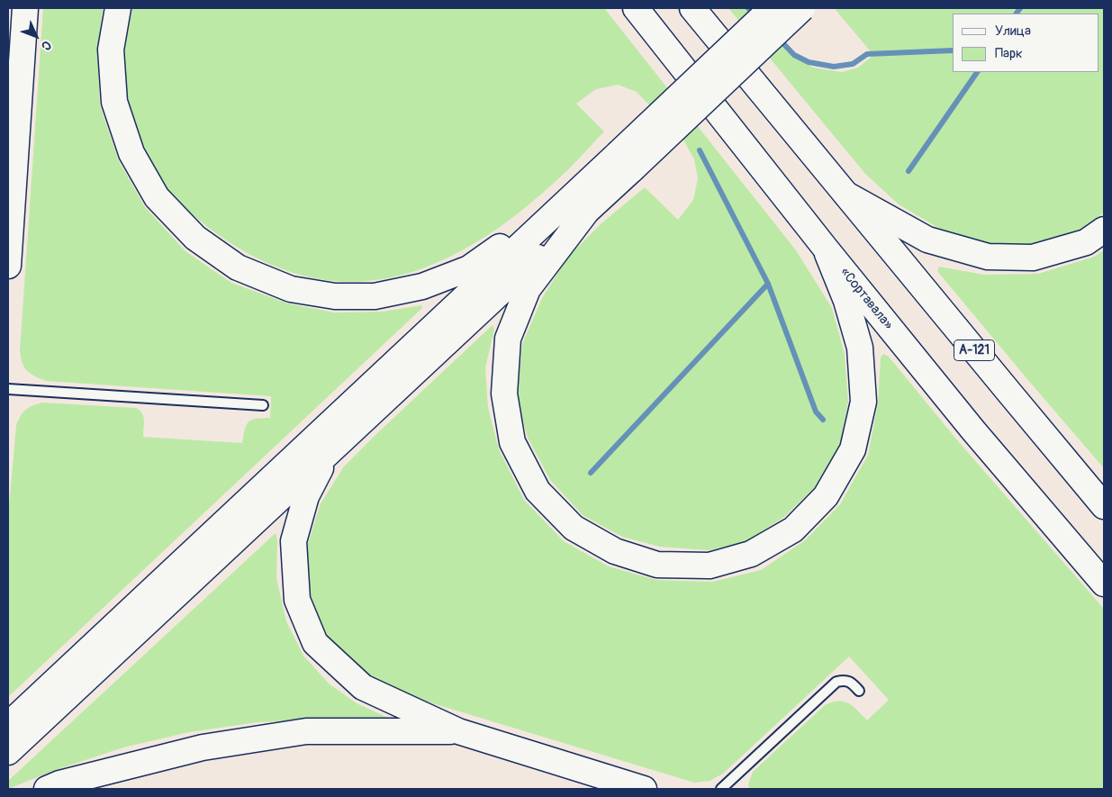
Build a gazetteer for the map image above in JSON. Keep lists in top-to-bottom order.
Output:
{
  "streets": {
    "main road": ["«Сортавала»", "А-121"]
  },
  "legend": ["Улица", "Парк"],
  "north": "bottom right"
}
